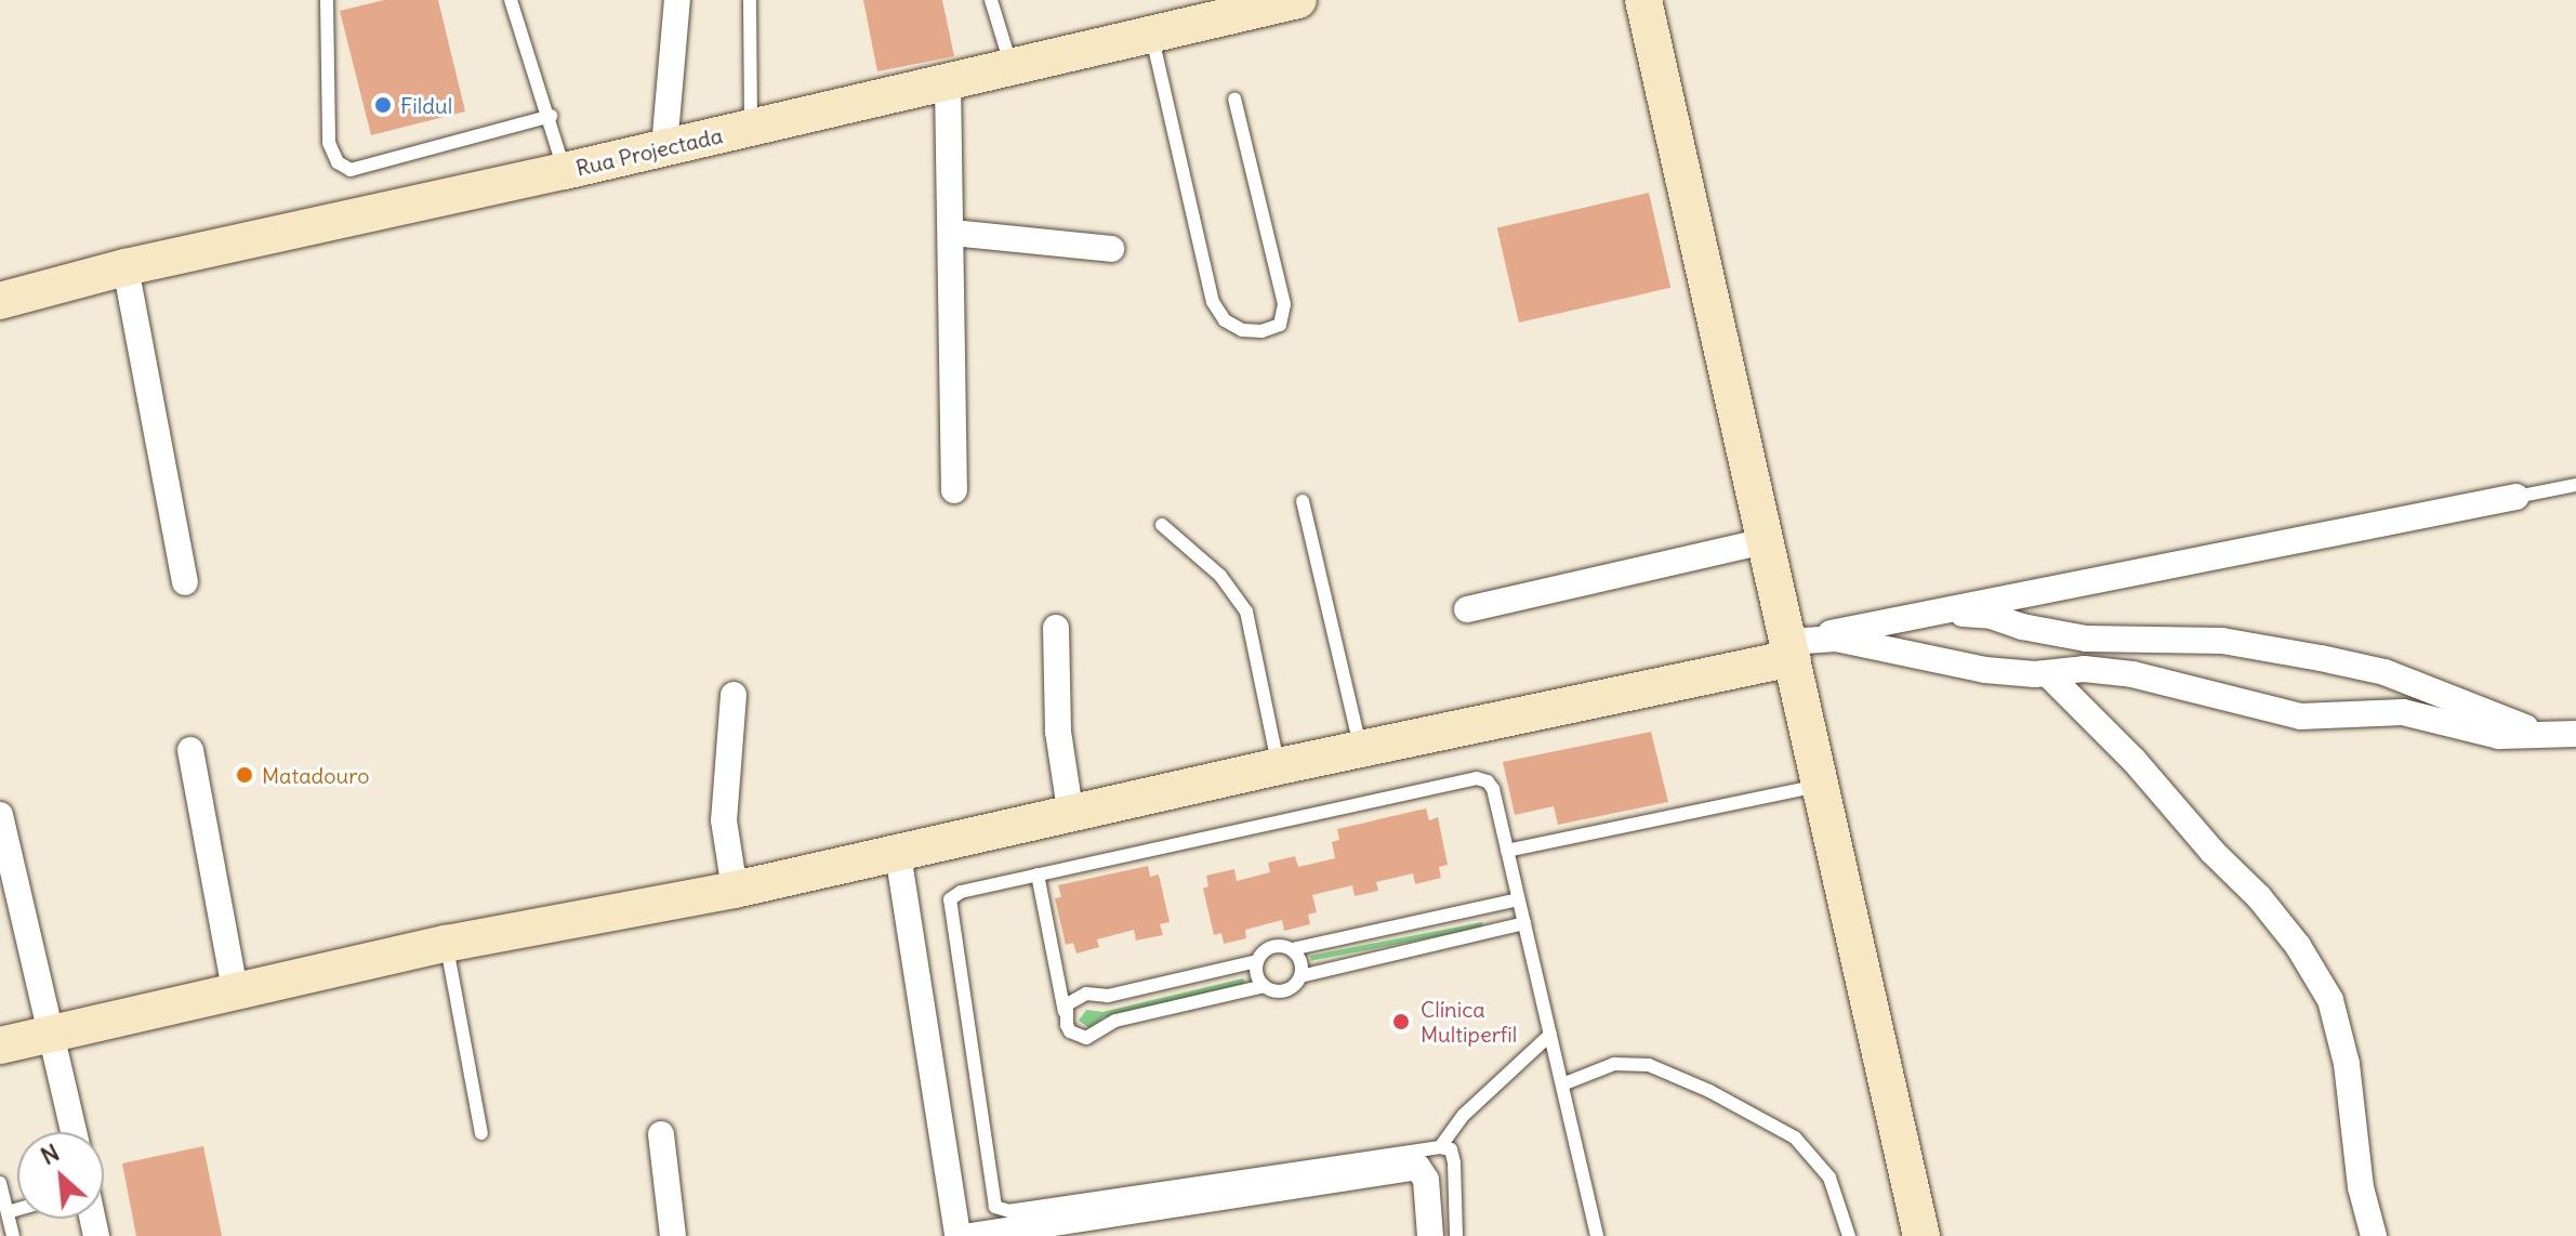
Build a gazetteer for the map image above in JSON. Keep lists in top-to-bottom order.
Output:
{
  "streets": {
    "street": ["Rua Projectada"]
  },
  "places": ["Fildul", "Matadouro", "Clínica Multiperfil"],
  "north": "top left"
}
